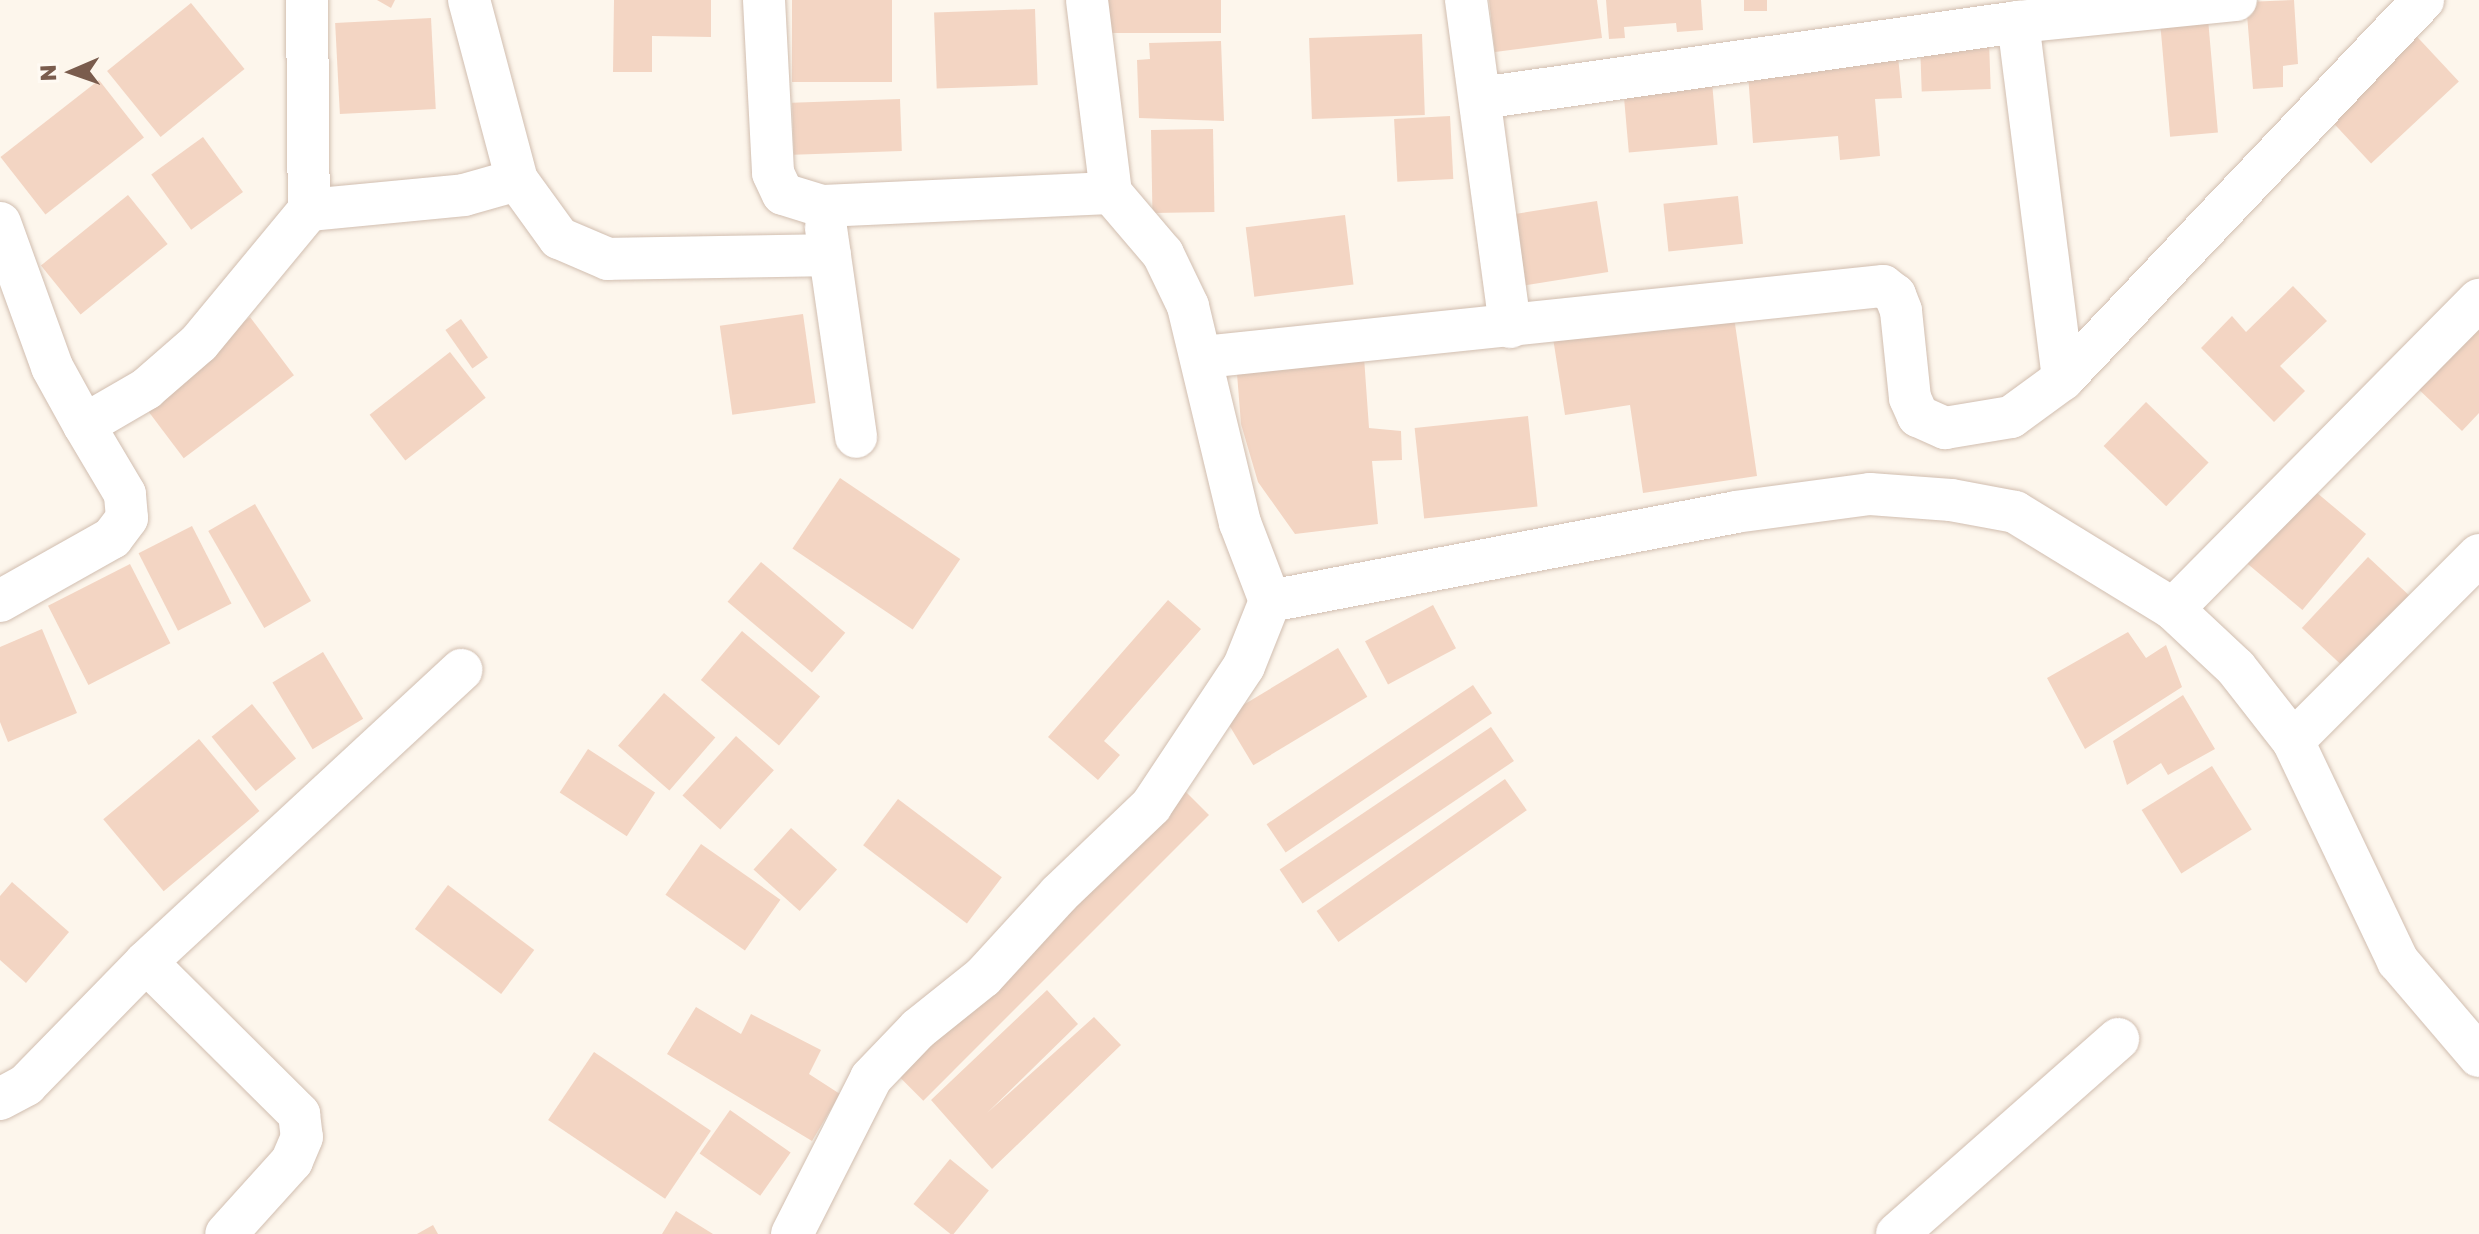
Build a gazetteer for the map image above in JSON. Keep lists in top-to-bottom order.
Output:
{
  "north": "left"
}
